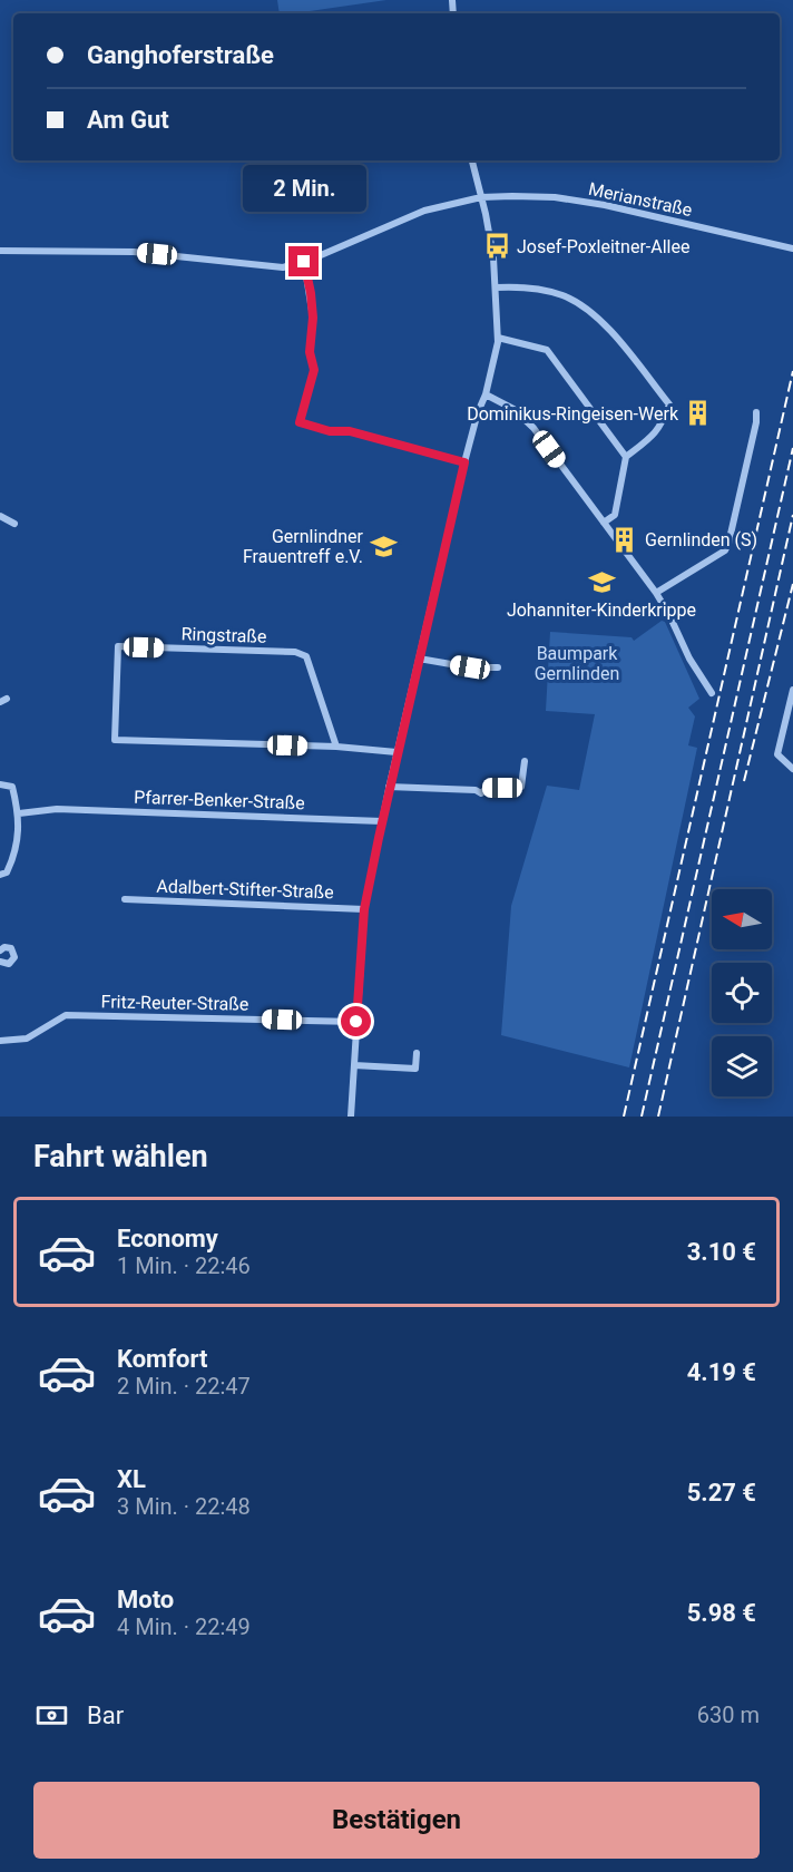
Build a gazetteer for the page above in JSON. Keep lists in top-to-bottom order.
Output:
{
  "streets": {
    "street": [
      "Merianstraße",
      "Ringstraße",
      "Pfarrer-Benker-Straße",
      "Adalbert-Stifter-Straße",
      "Fritz-Reuter-Straße"
    ]
  },
  "parks": ["Baumpark Gernlinden"],
  "places": {
    "bus stop": ["Josef-Poxleitner-Allee"],
    "building": ["Dominikus-Ringeisen-Werk", "Gernlinden (S)"],
    "school or university": ["Gernlindner Frauentreff e.V.", "Johanniter-Kinderkrippe"]
  },
  "north": "left",
  "page": {
    "banner": ["Ganghoferstraße", "Am Gut"],
    "bubble": "2 Min.",
    "heading": "Fahrt wählen",
    "list": [
      {
        "name": "Economy",
        "note": "1 Min. · 22:46",
        "value": "3.10 €"
      },
      {
        "name": "Komfort",
        "note": "2 Min. · 22:47",
        "value": "4.19 €"
      },
      {
        "name": "XL",
        "note": "3 Min. · 22:48",
        "value": "5.27 €"
      },
      {
        "name": "Moto",
        "note": "4 Min. · 22:49",
        "value": "5.98 €"
      }
    ],
    "pay": ["Bar", "630 m"],
    "buttons": "Bestätigen"
  }
}
